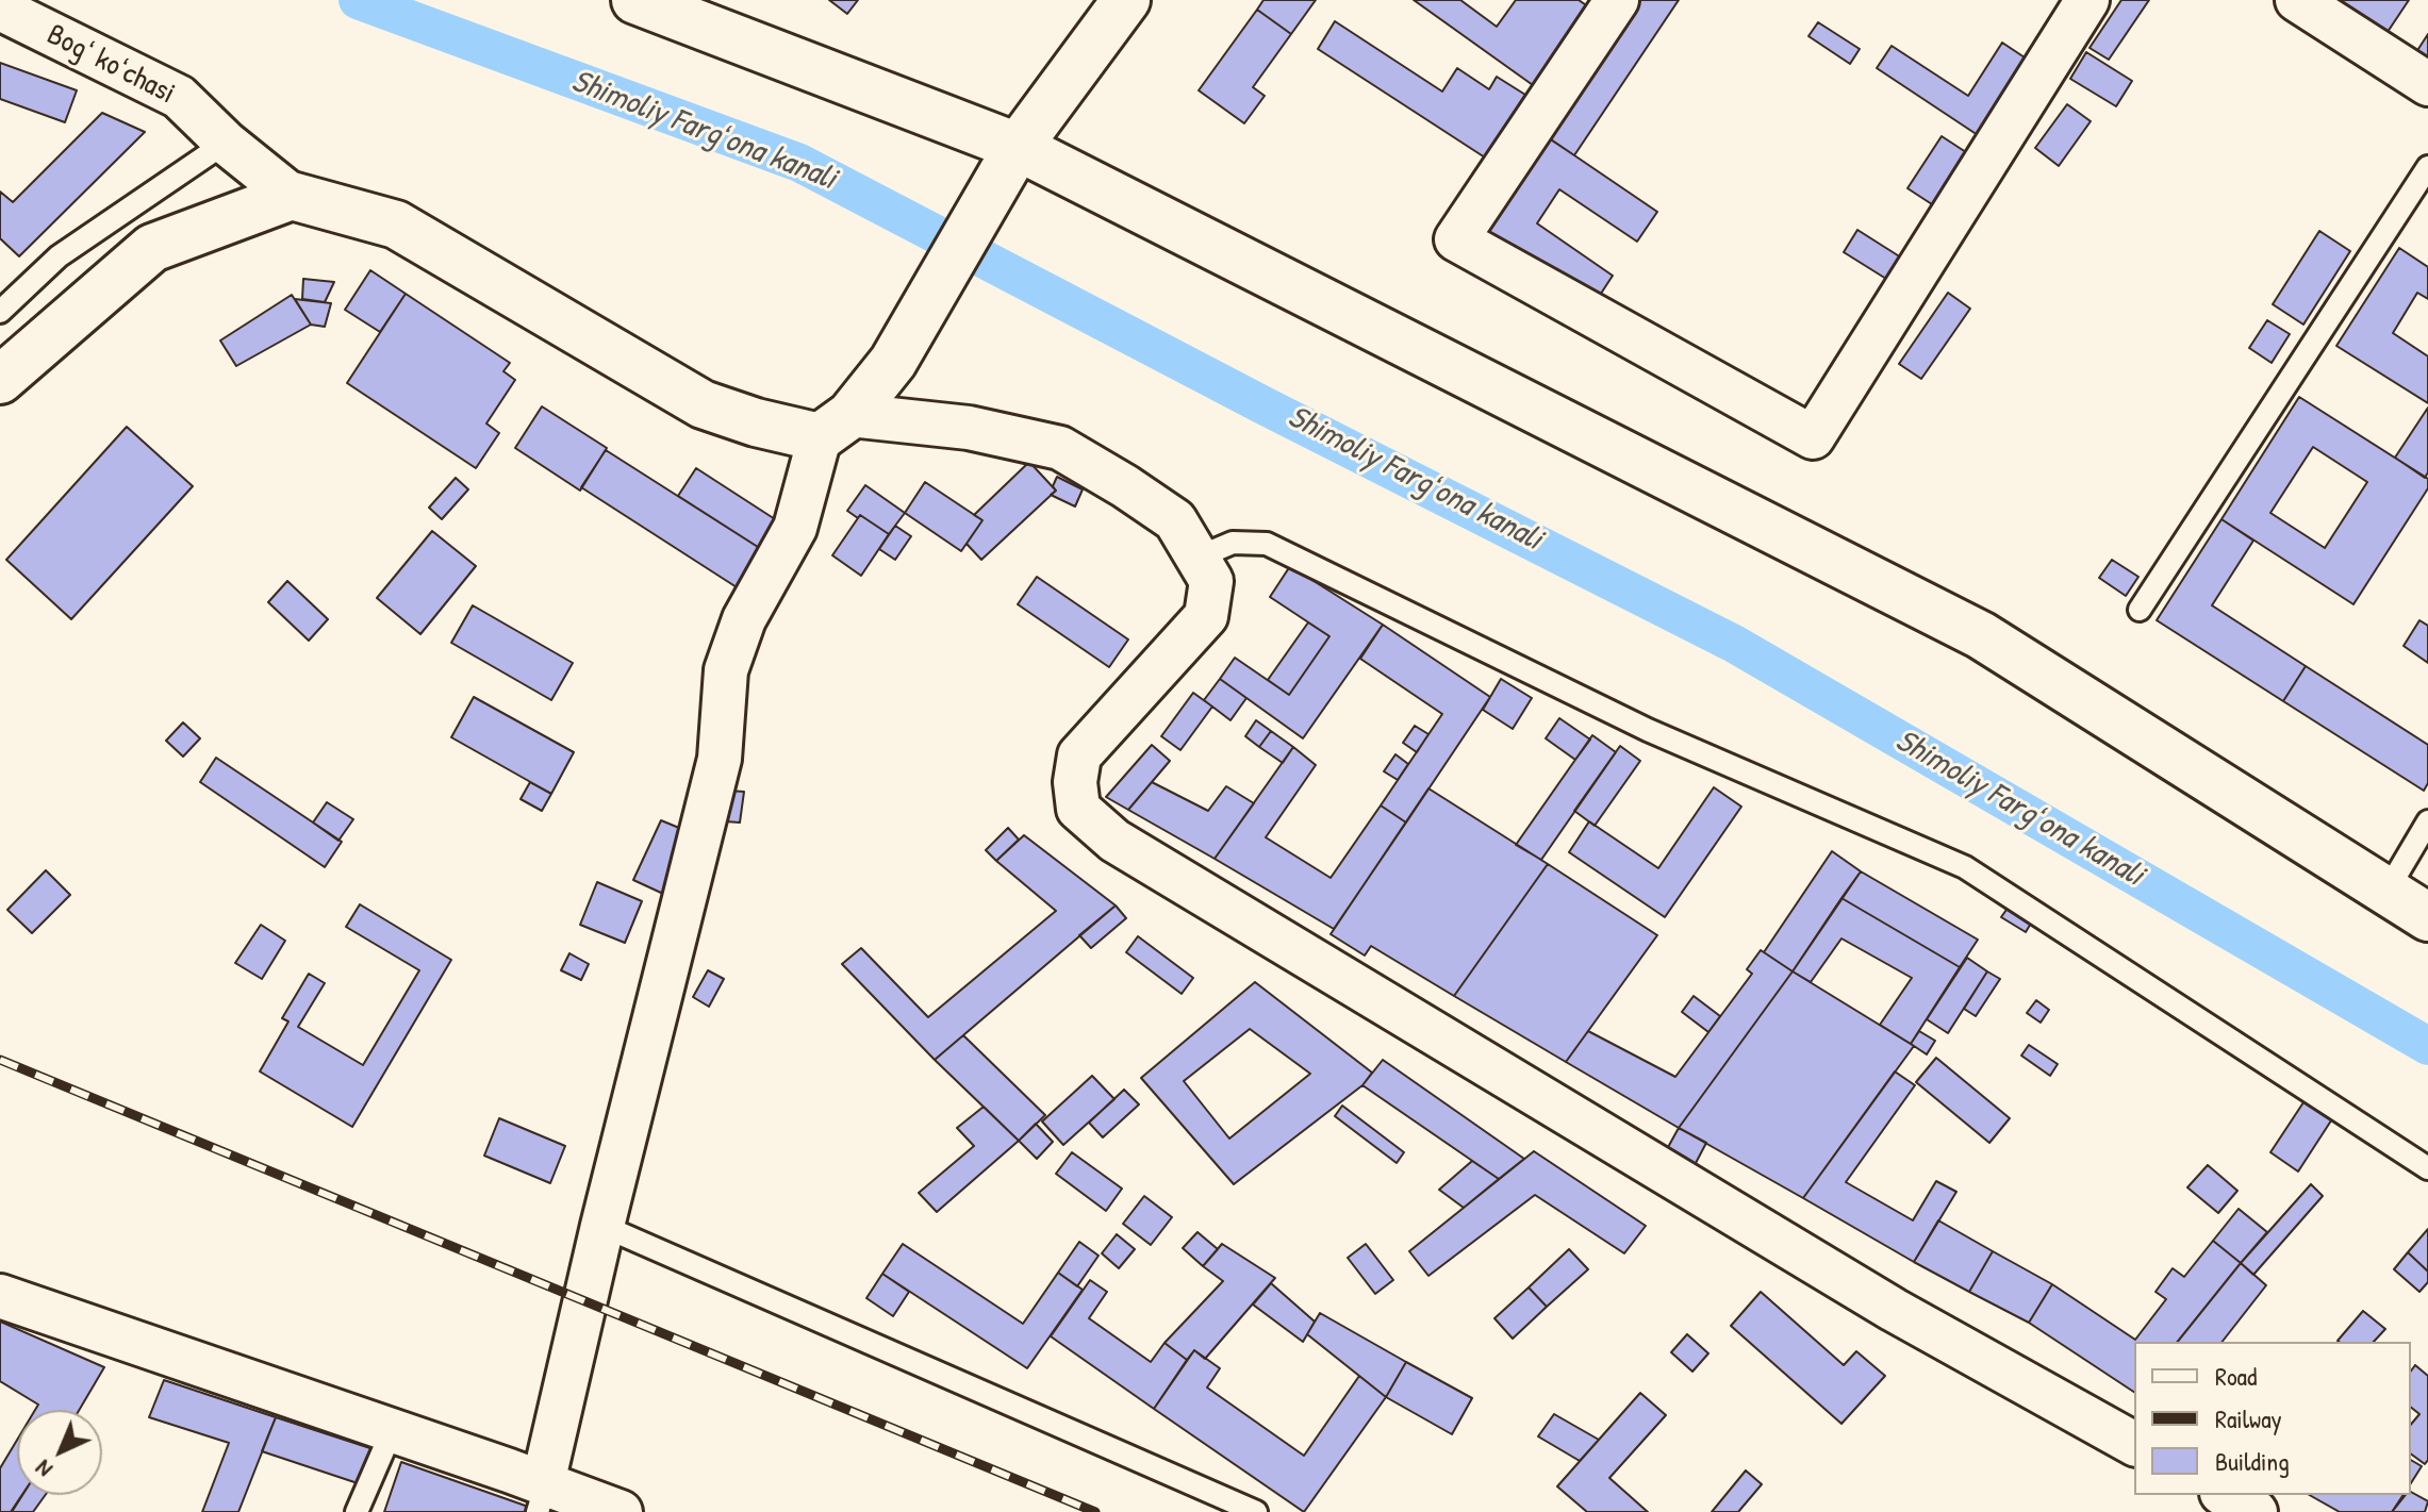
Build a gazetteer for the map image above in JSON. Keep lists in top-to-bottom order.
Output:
{
  "streets": {
    "street": ["Bogʻ koʻchasi"]
  },
  "water": ["Shimoliy Fargʻona kanali"],
  "legend": ["Road", "Railway", "Building"],
  "north": "bottom left"
}
